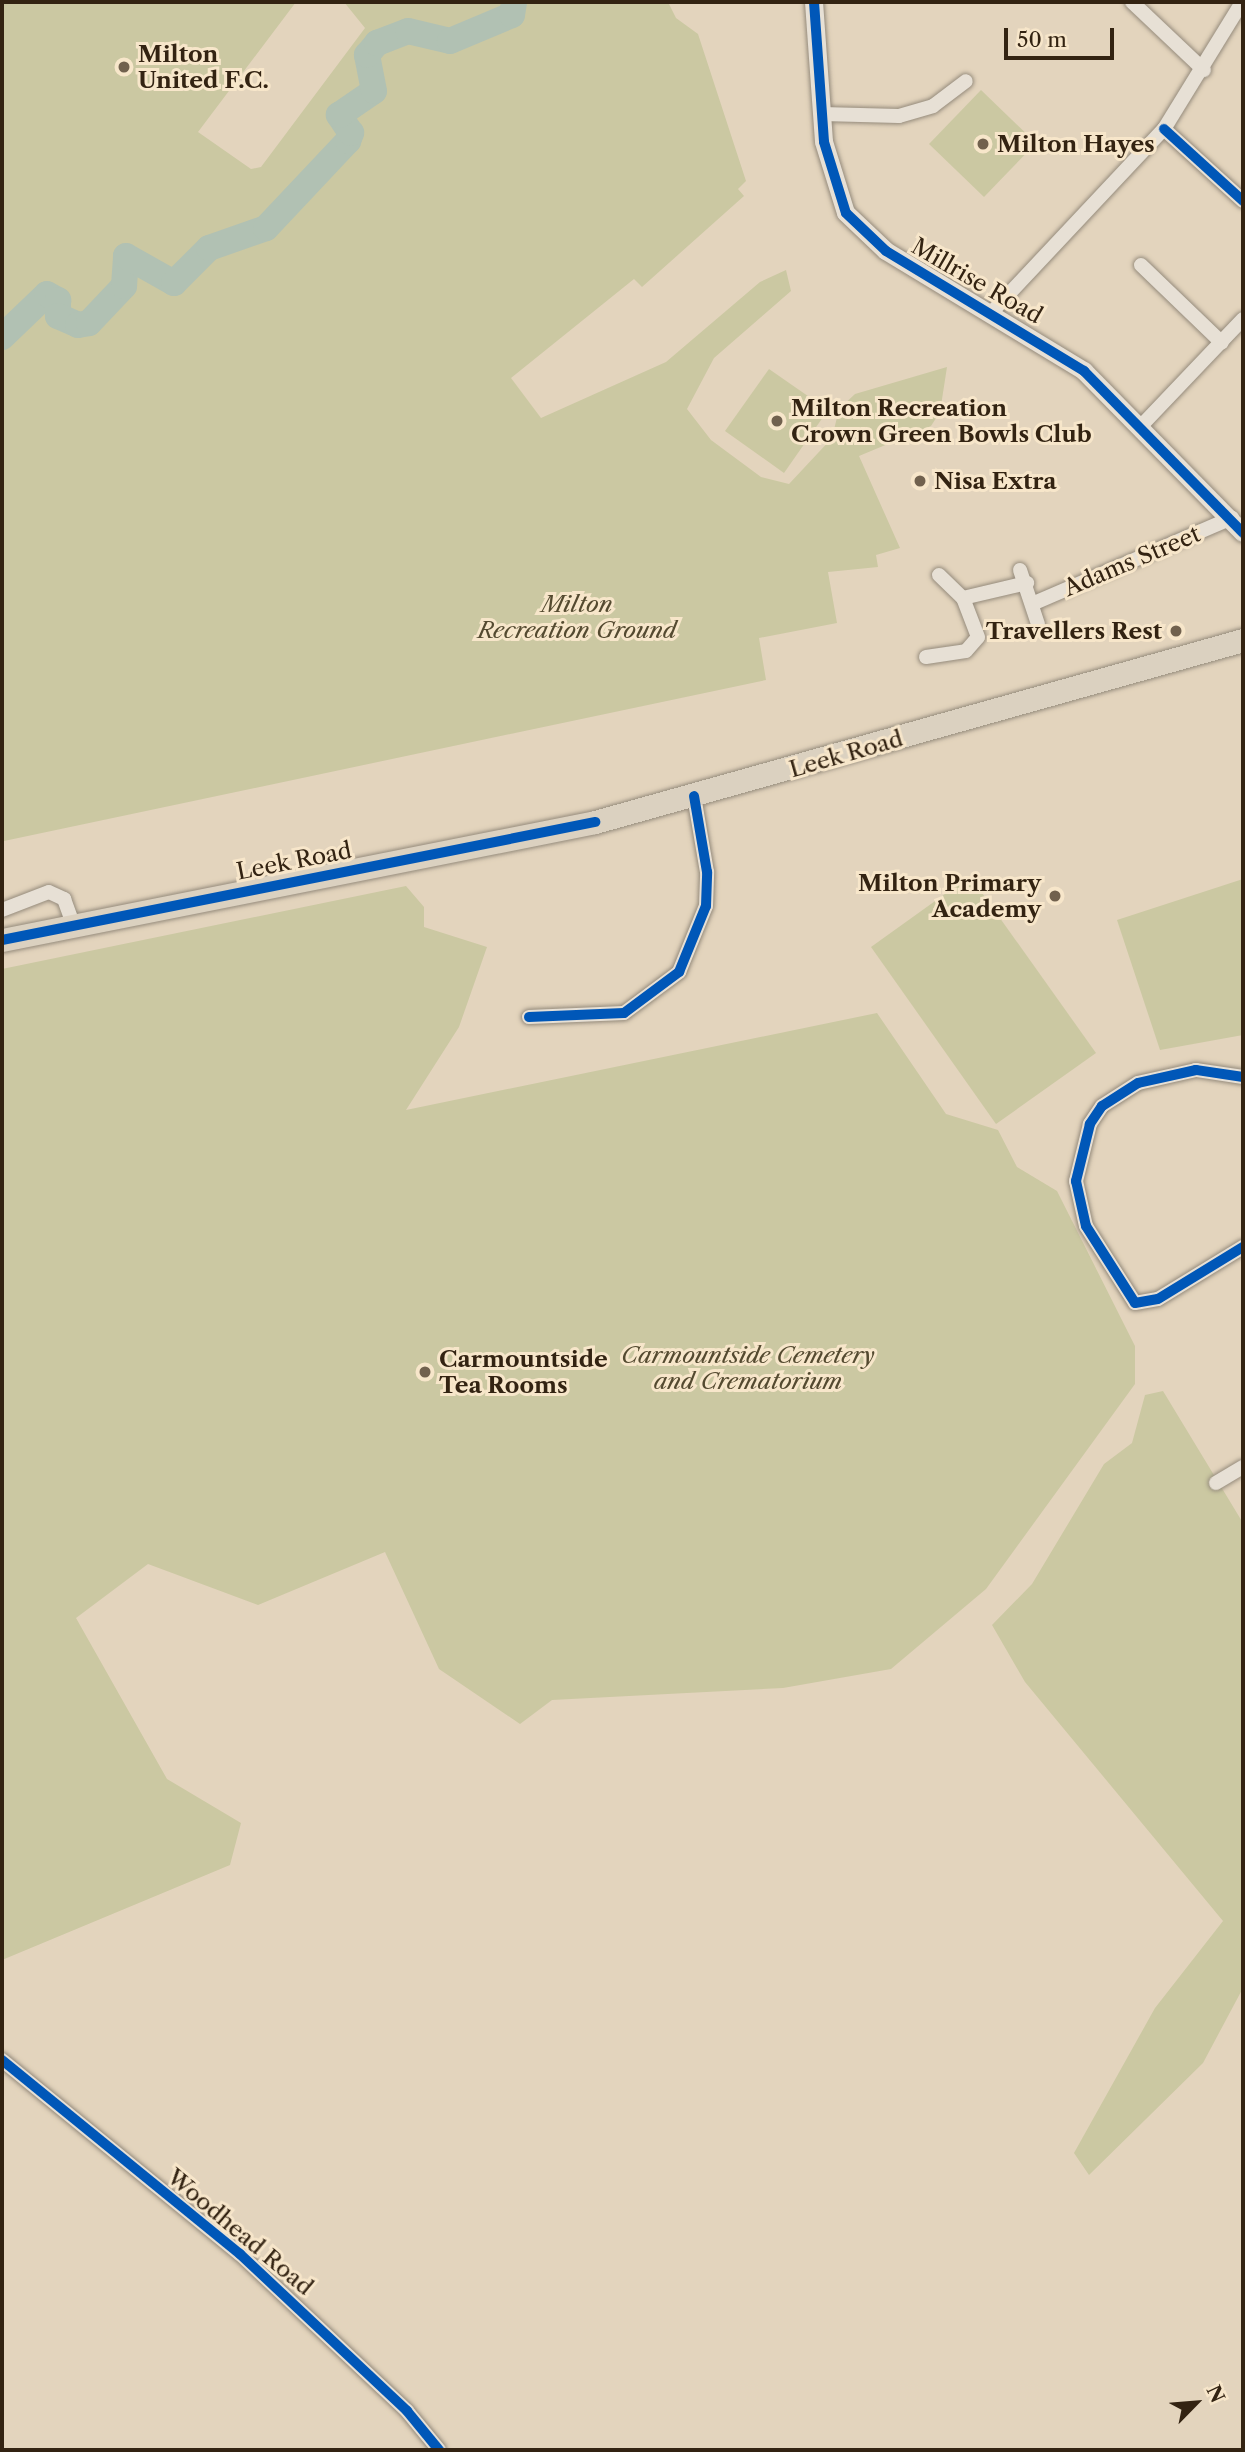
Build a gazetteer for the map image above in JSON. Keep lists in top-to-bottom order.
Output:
{
  "streets": {
    "main road": ["Leek Road"],
    "street": ["Millrise Road", "Adams Street", "Woodhead Road"]
  },
  "crossings": [
    ["Millrise Road", "Adams Street"]
  ],
  "parks": ["Milton Recreation Ground", "Carmountside Cemetery and Crematorium"],
  "places": [
    "Milton United F.C.",
    "Milton Hayes",
    "Milton Recreation Crown Green Bowls Club",
    "Nisa Extra",
    "Travellers Rest",
    "Milton Primary Academy",
    "Carmountside Tea Rooms"
  ],
  "scale_bar": "50 m",
  "north": "top right"
}
